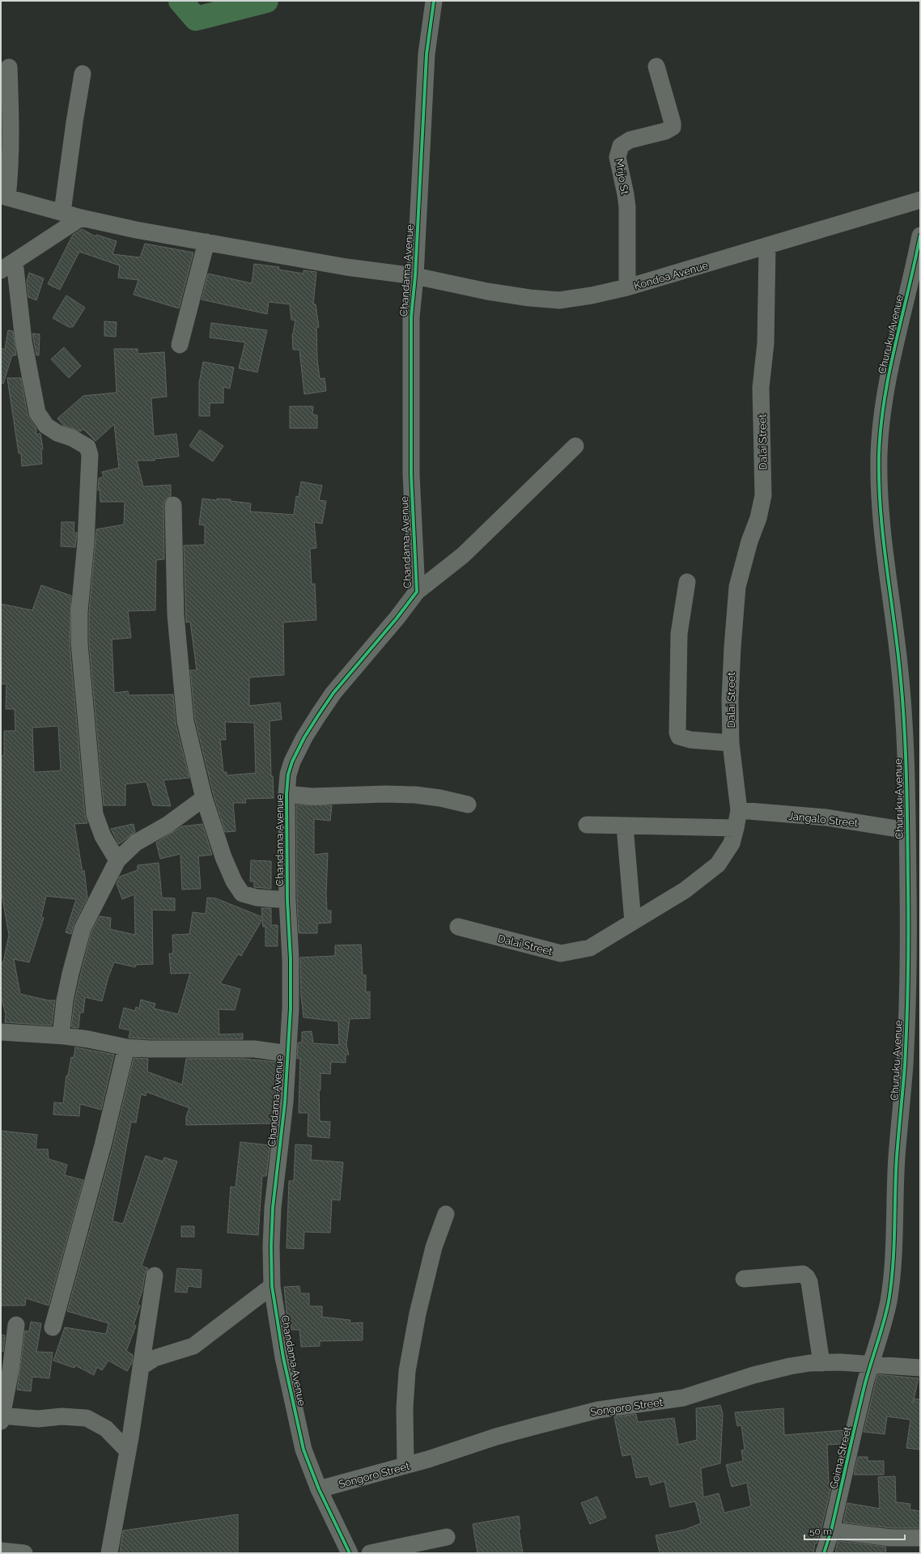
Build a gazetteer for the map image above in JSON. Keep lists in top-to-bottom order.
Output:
{
  "streets": {
    "street": [
      "Mrijo St",
      "Chandama Avenue",
      "Kondoa Avenue",
      "Churuku Avenue",
      "Dalai Street",
      "Jangalo Street",
      "Songoro Street",
      "Goima Street"
    ]
  },
  "crossings": [
    ["Mrijo St", "Kondoa Avenue"],
    ["Chandama Avenue", "Kondoa Avenue"],
    ["Chandama Avenue", "Songoro Street"],
    ["Kondoa Avenue", "Dalai Street"],
    ["Churuku Avenue", "Jangalo Street"],
    ["Churuku Avenue", "Songoro Street"],
    ["Churuku Avenue", "Goima Street"],
    ["Dalai Street", "Jangalo Street"],
    ["Songoro Street", "Goima Street"]
  ],
  "scale_bar": "50 m"
}
